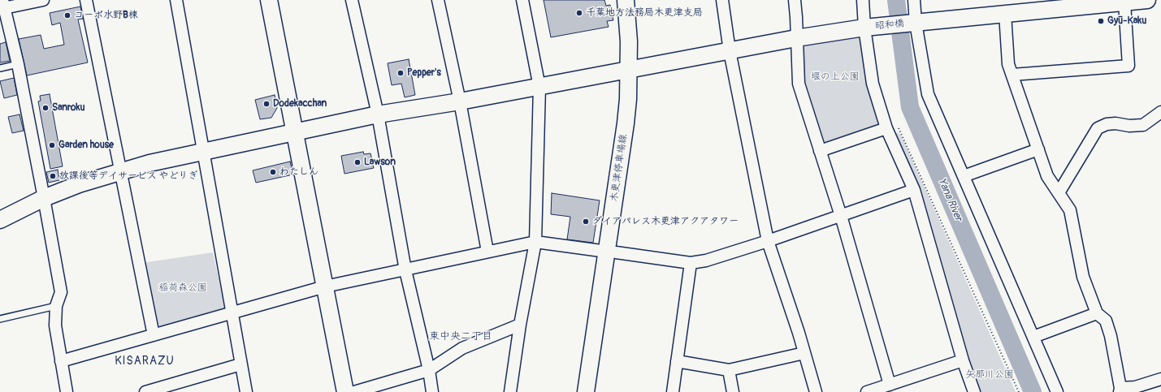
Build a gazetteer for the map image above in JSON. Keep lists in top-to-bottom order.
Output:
{
  "streets": {
    "street": ["昭和橋", "木更津停車場線"]
  },
  "crossings": [
    ["昭和橋", "木更津停車場線"]
  ],
  "districts": ["東中央二丁目", "KISARAZU"],
  "water": ["Yana River"],
  "parks": ["堰の上公園", "稲荷森公園", "矢那川公園"],
  "places": [
    "千葉地方法務局木更津支局",
    "コーポ水野B棟",
    "Gyū-Kaku",
    "Pepper's",
    "Dodekacchan",
    "Sanroku",
    "Garden house",
    "Lawson",
    "わたしん",
    "放課後等デイサービス やどりぎ",
    "ダイアパレス木更津アクアタワー"
  ]
}
